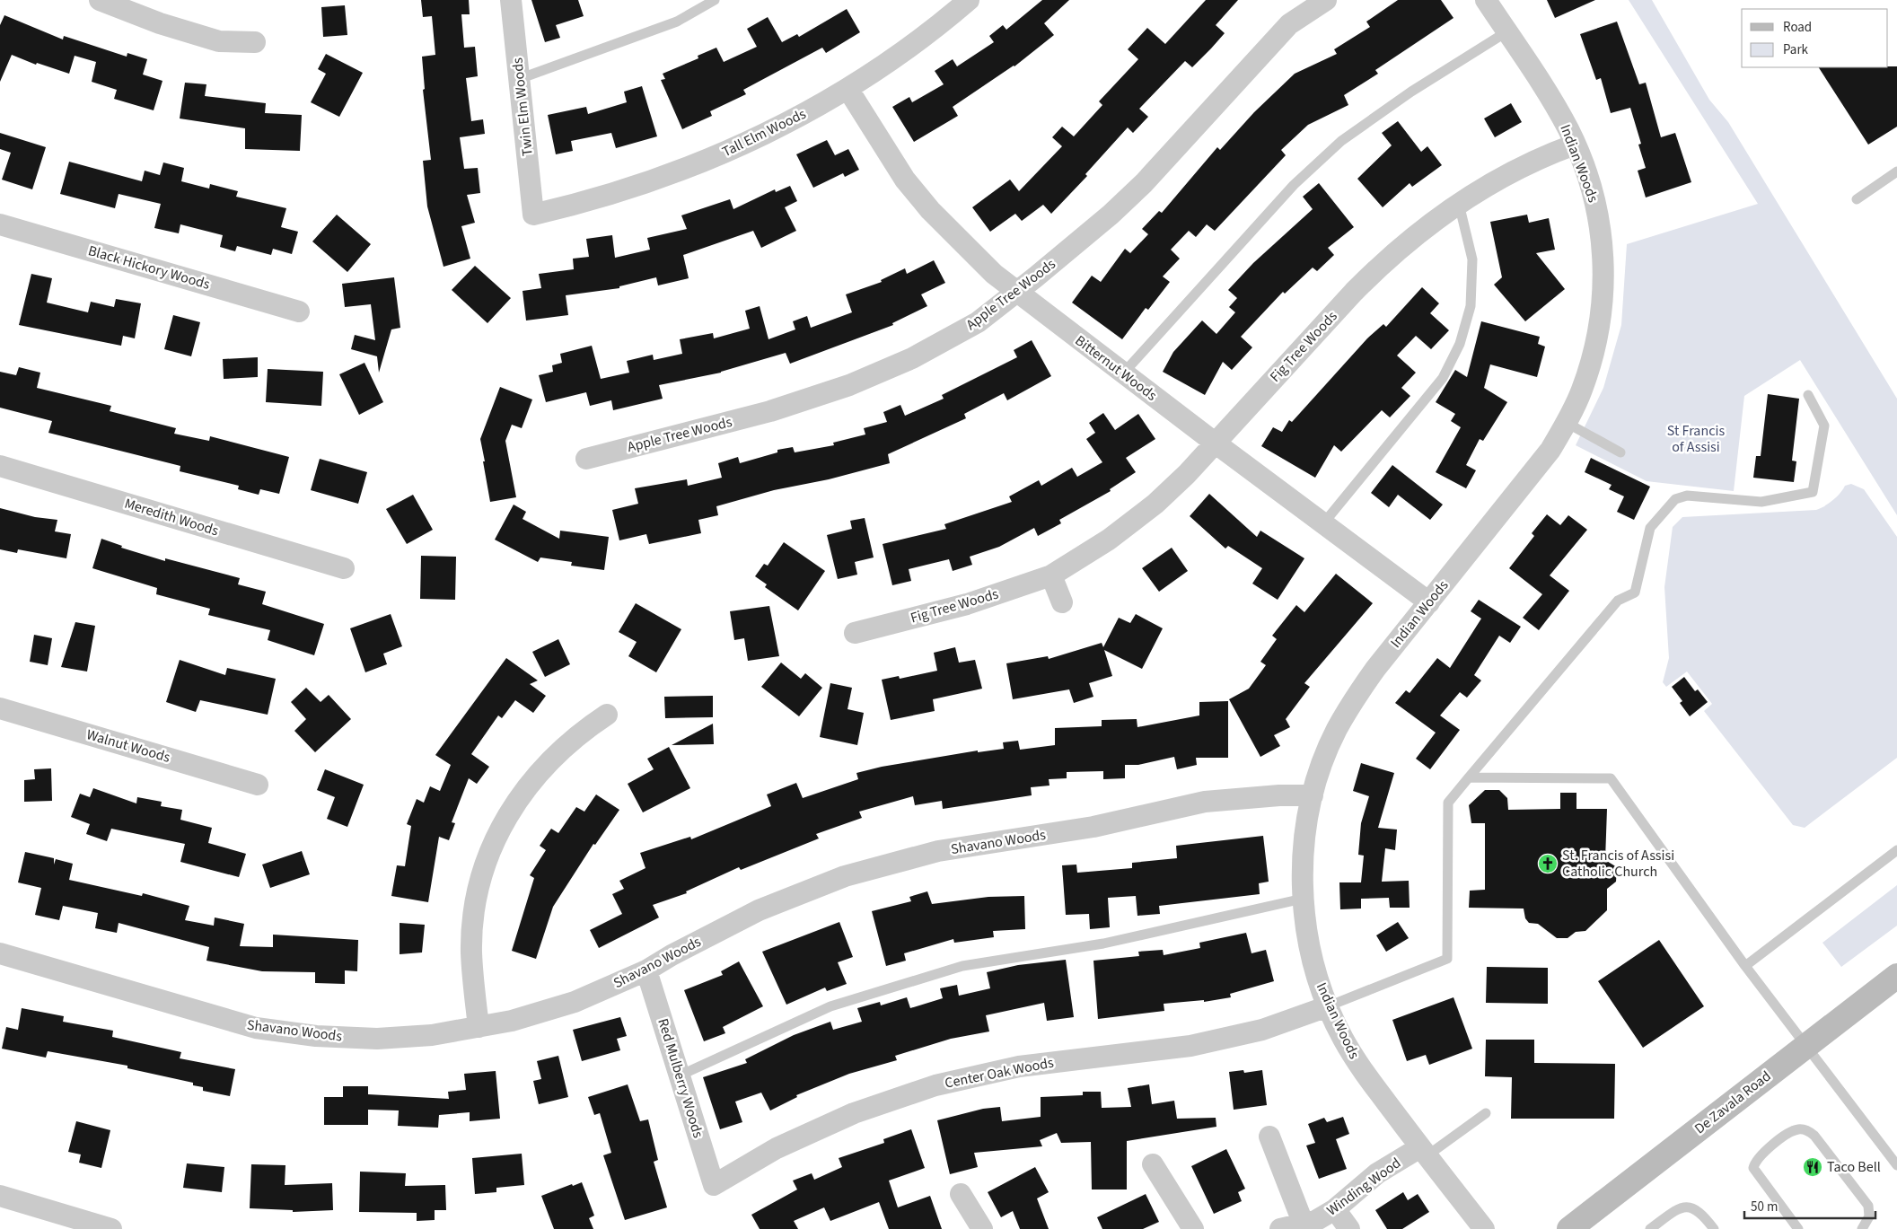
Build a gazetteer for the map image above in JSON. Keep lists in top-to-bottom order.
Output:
{
  "streets": {
    "main road": ["De Zavala Road"],
    "street": [
      "Twin Elm Woods",
      "Tall Elm Woods",
      "Indian Woods",
      "Black Hickory Woods",
      "Apple Tree Woods",
      "Fig Tree Woods",
      "Bitternut Woods",
      "Meredith Woods",
      "Walnut Woods",
      "Shavano Woods",
      "Center Oak Woods",
      "Red Mulberry Woods",
      "Winding Wood"
    ]
  },
  "crossings": [
    ["Twin Elm Woods", "Tall Elm Woods"],
    ["Tall Elm Woods", "Bitternut Woods"],
    ["Indian Woods", "Fig Tree Woods"],
    ["Indian Woods", "Bitternut Woods"],
    ["Indian Woods", "Shavano Woods"],
    ["Indian Woods", "Center Oak Woods"],
    ["Indian Woods", "Winding Wood"],
    ["Apple Tree Woods", "Bitternut Woods"],
    ["Fig Tree Woods", "Bitternut Woods"],
    ["Shavano Woods", "Red Mulberry Woods"],
    ["Center Oak Woods", "Red Mulberry Woods"]
  ],
  "parks": ["St Francis of Assisi"],
  "places": {
    "church": ["St. Francis of Assisi Catholic Church"],
    "restaurant": ["Taco Bell"]
  },
  "legend": ["Road", "Park"],
  "scale_bar": "50 m"
}
